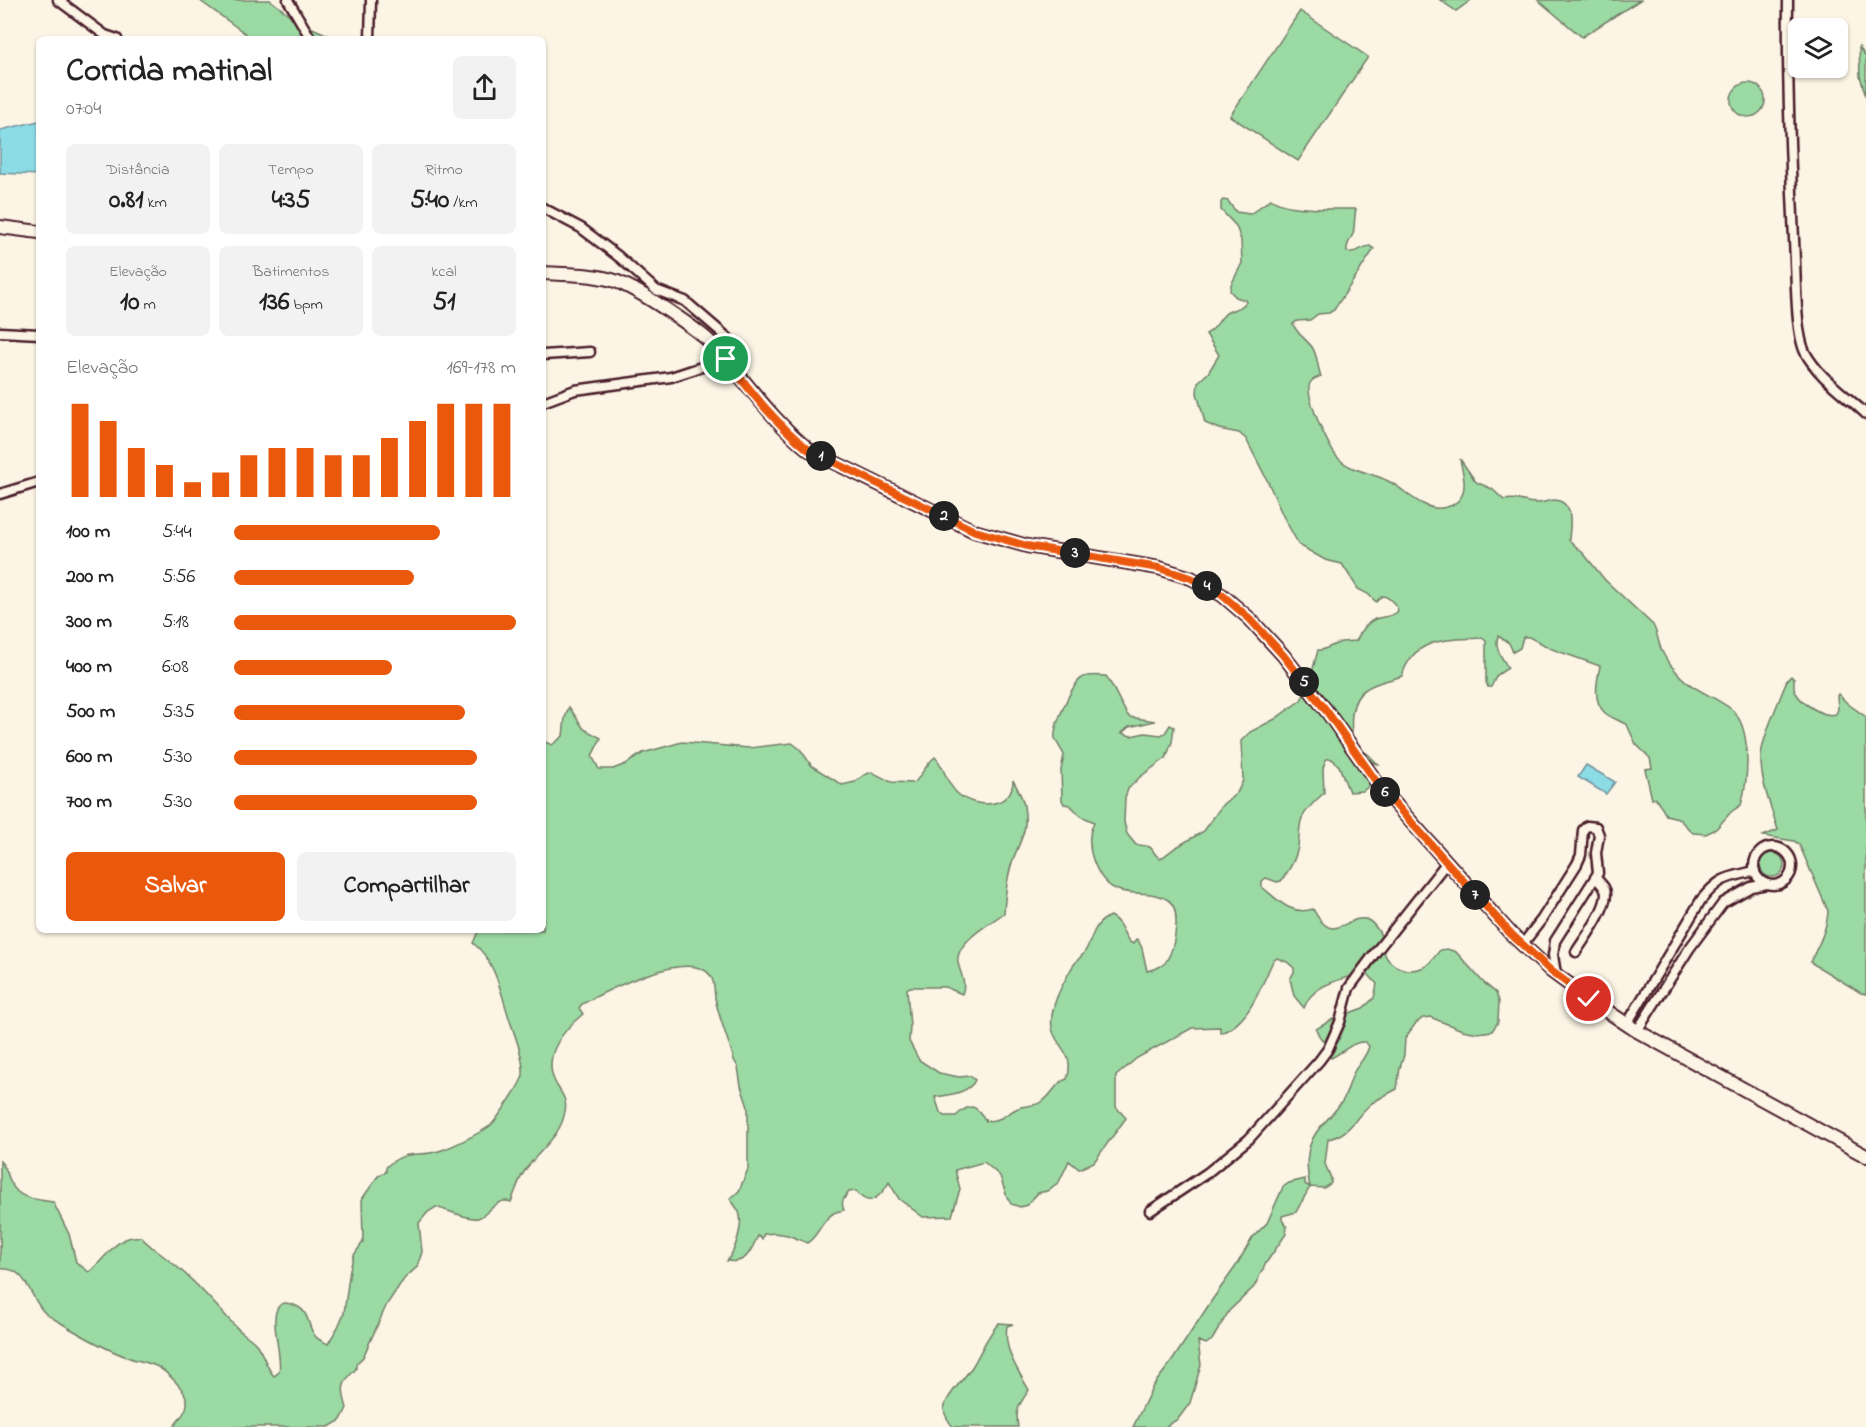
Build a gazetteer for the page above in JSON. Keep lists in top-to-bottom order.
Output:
{
  "page": {
    "heading": ["Corrida matinal", "07:04"],
    "stats": [
      ["Distância", "0.81 km"],
      ["Tempo", "4:35"],
      ["Ritmo", "5:40 /km"],
      ["Elevação", "10 m"],
      ["Batimentos", "136 bpm"],
      ["kcal", "51"]
    ],
    "chart": ["Elevação", "169–178 m"],
    "pins": [
      "1",
      "2",
      "3",
      "4",
      "5",
      "6",
      "7"
    ],
    "list": [
      {
        "name": "100 m",
        "note": "5:44"
      },
      {
        "name": "200 m",
        "note": "5:56"
      },
      {
        "name": "300 m",
        "note": "5:18"
      },
      {
        "name": "400 m",
        "note": "6:08"
      },
      {
        "name": "500 m",
        "note": "5:35"
      },
      {
        "name": "600 m",
        "note": "5:30"
      },
      {
        "name": "700 m",
        "note": "5:30"
      }
    ],
    "buttons": ["Salvar", "Compartilhar"]
  }
}
